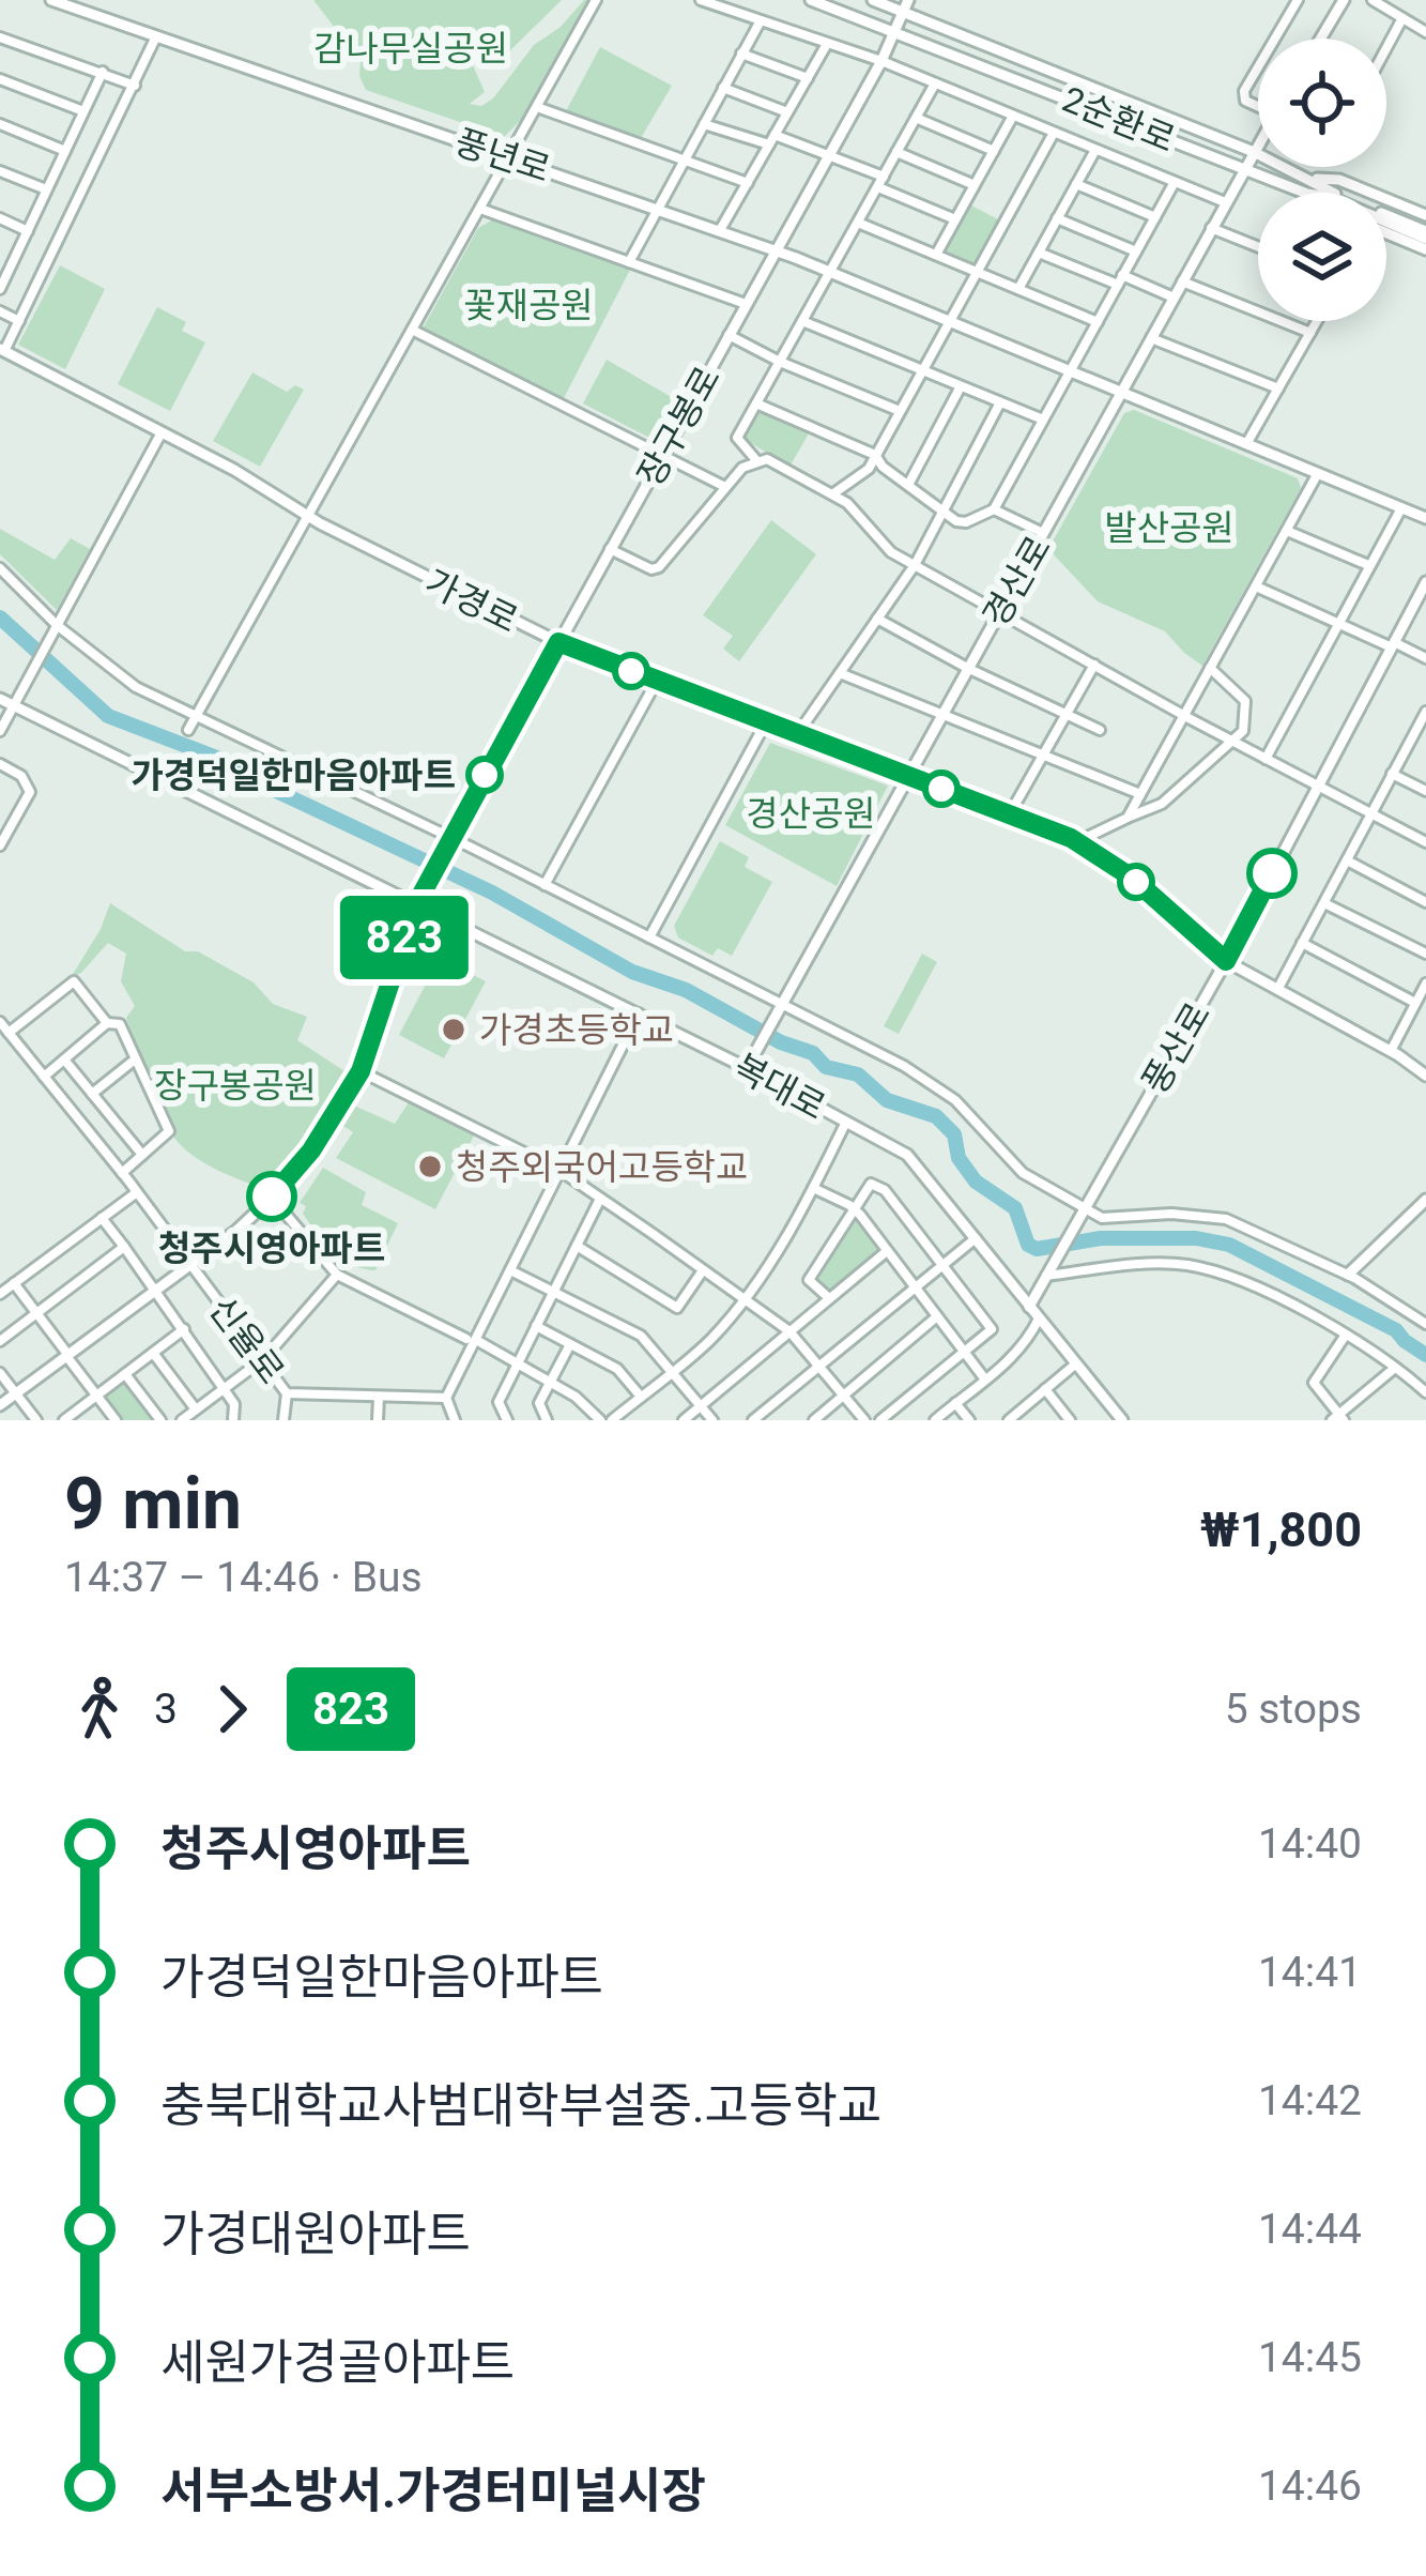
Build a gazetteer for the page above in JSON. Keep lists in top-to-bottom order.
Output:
{
  "streets": {
    "street": [
      "2순환로",
      "풍년로",
      "장구봉로",
      "경산로",
      "가경로",
      "풍산로",
      "복대로",
      "신율로"
    ]
  },
  "crossings": [
    ["2순환로", "장구봉로"],
    ["2순환로", "경산로"],
    ["풍년로", "장구봉로"],
    ["풍년로", "경산로"],
    ["장구봉로", "가경로"],
    ["장구봉로", "복대로"],
    ["경산로", "가경로"],
    ["경산로", "복대로"],
    ["가경로", "풍산로"],
    ["풍산로", "복대로"]
  ],
  "parks": [
    "감나무실공원",
    "꽃재공원",
    "발산공원",
    "경산공원",
    "장구봉공원"
  ],
  "places": [
    "가경덕일한마음아파트",
    "가경초등학교",
    "청주외국어고등학교",
    "청주시영아파트"
  ],
  "lines": ["bus line 823"],
  "page": {
    "on_map": "823",
    "heading": ["9 min", "14:37 – 14:46 · Bus", "₩1,800"],
    "legs": ["3", "823", "5 stops"],
    "list": [
      {
        "name": "청주시영아파트",
        "value": "14:40"
      },
      {
        "name": "가경덕일한마음아파트",
        "value": "14:41"
      },
      {
        "name": "충북대학교사범대학부설중.고등학교",
        "value": "14:42"
      },
      {
        "name": "가경대원아파트",
        "value": "14:44"
      },
      {
        "name": "세원가경골아파트",
        "value": "14:45"
      },
      {
        "name": "서부소방서.가경터미널시장",
        "value": "14:46"
      }
    ]
  }
}
